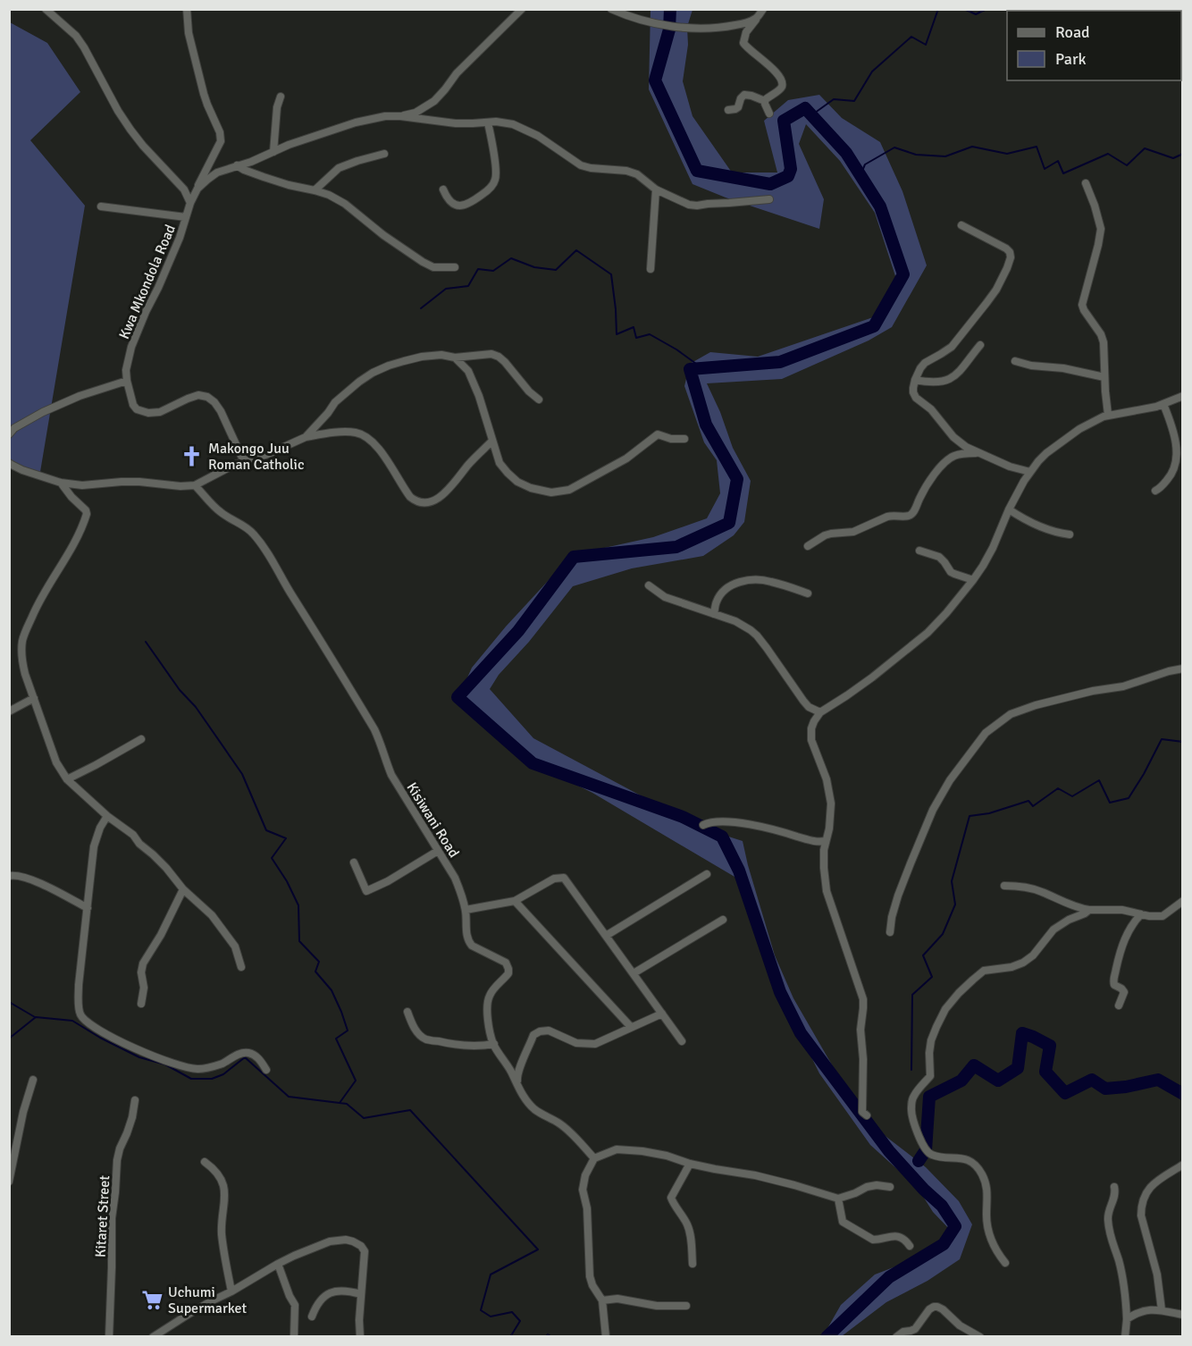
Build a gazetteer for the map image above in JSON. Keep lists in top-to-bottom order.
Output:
{
  "streets": {
    "street": ["Kwa Mkondola Road", "Kisiwani Road", "Kitaret Street"]
  },
  "places": {
    "church": ["Makongo Juu Roman Catholic"],
    "supermarket": ["Uchumi Supermarket"]
  },
  "legend": ["Road", "Park"]
}
